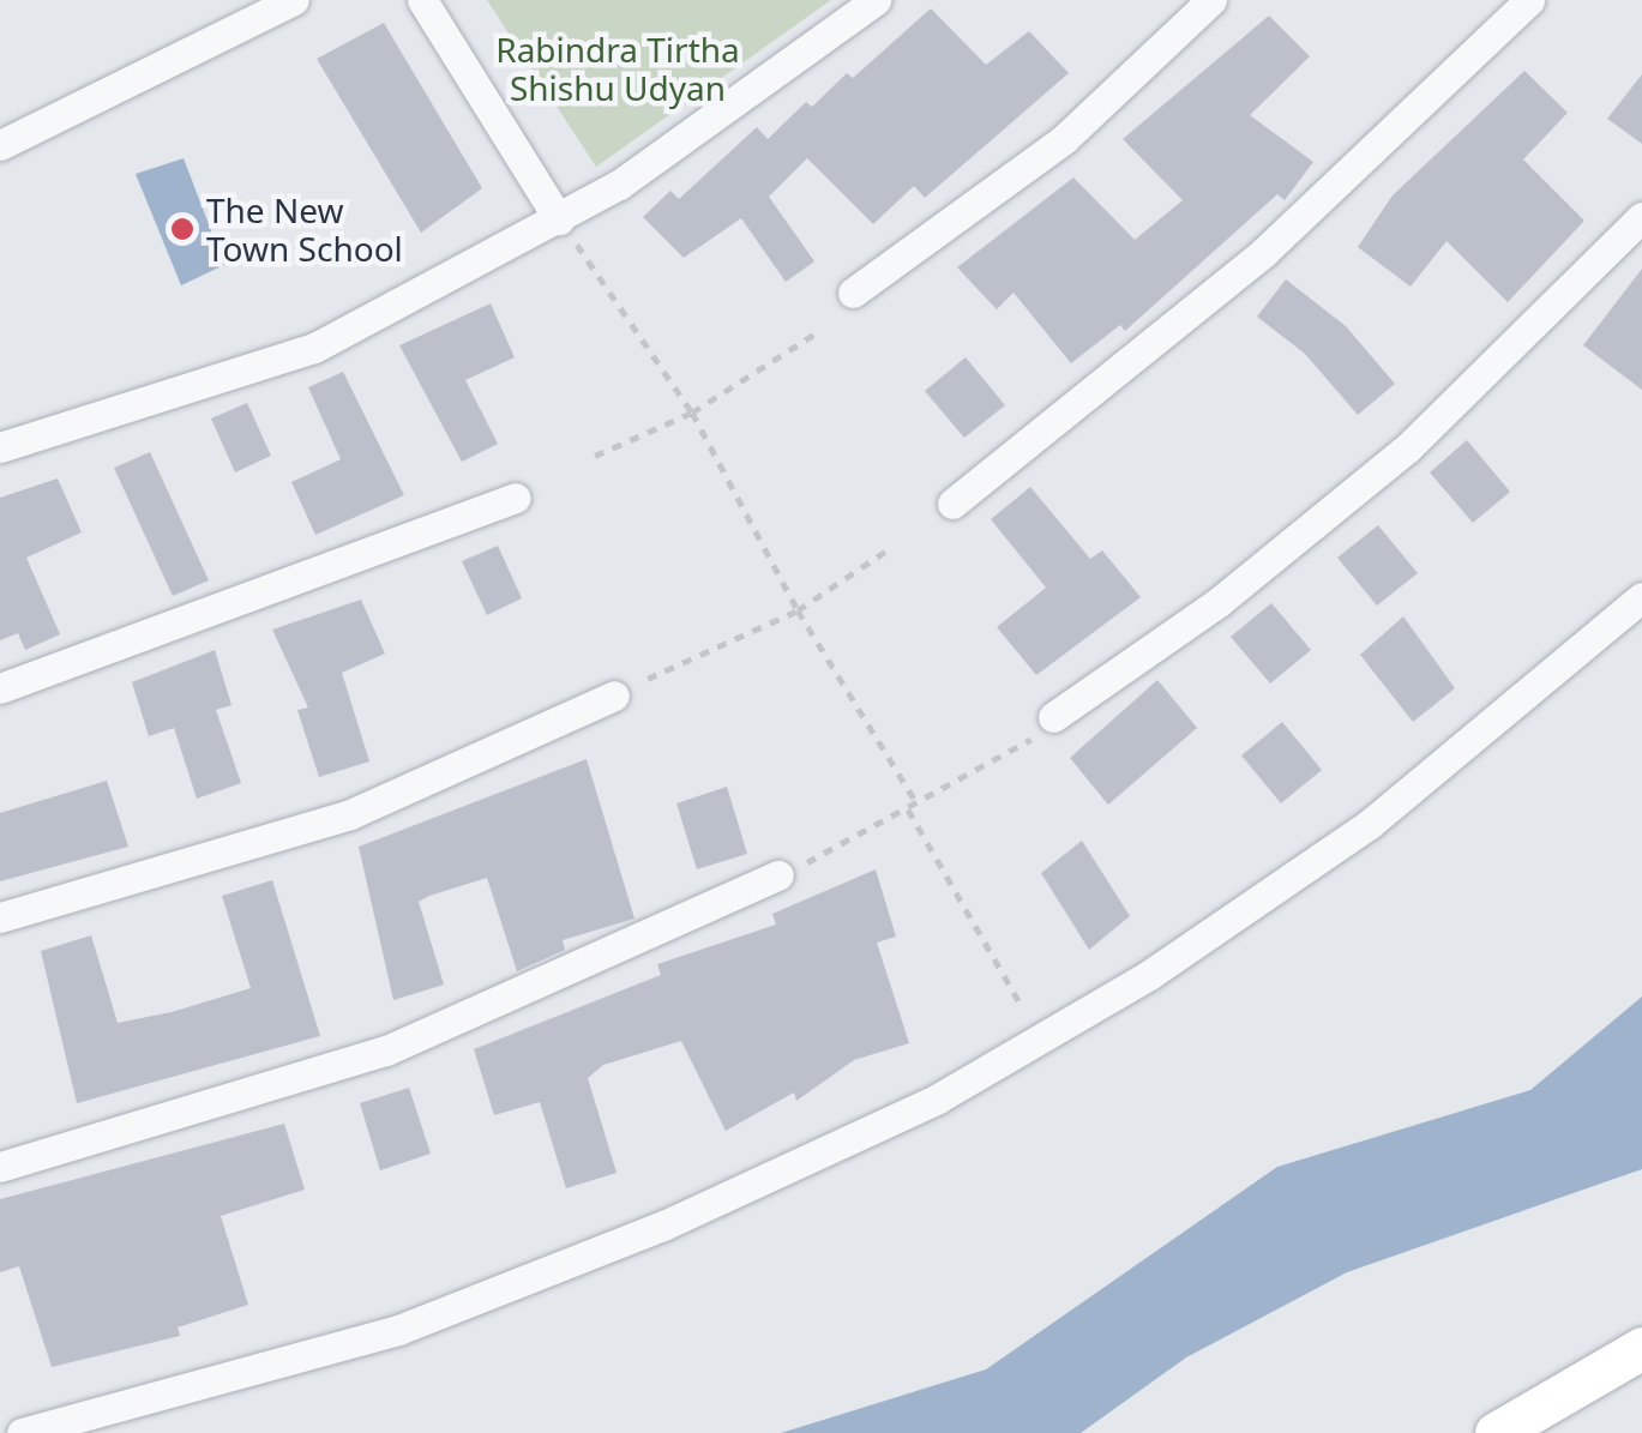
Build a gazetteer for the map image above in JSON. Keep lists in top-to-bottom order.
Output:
{
  "parks": ["Rabindra Tirtha Shishu Udyan"],
  "places": ["The New Town School"]
}
